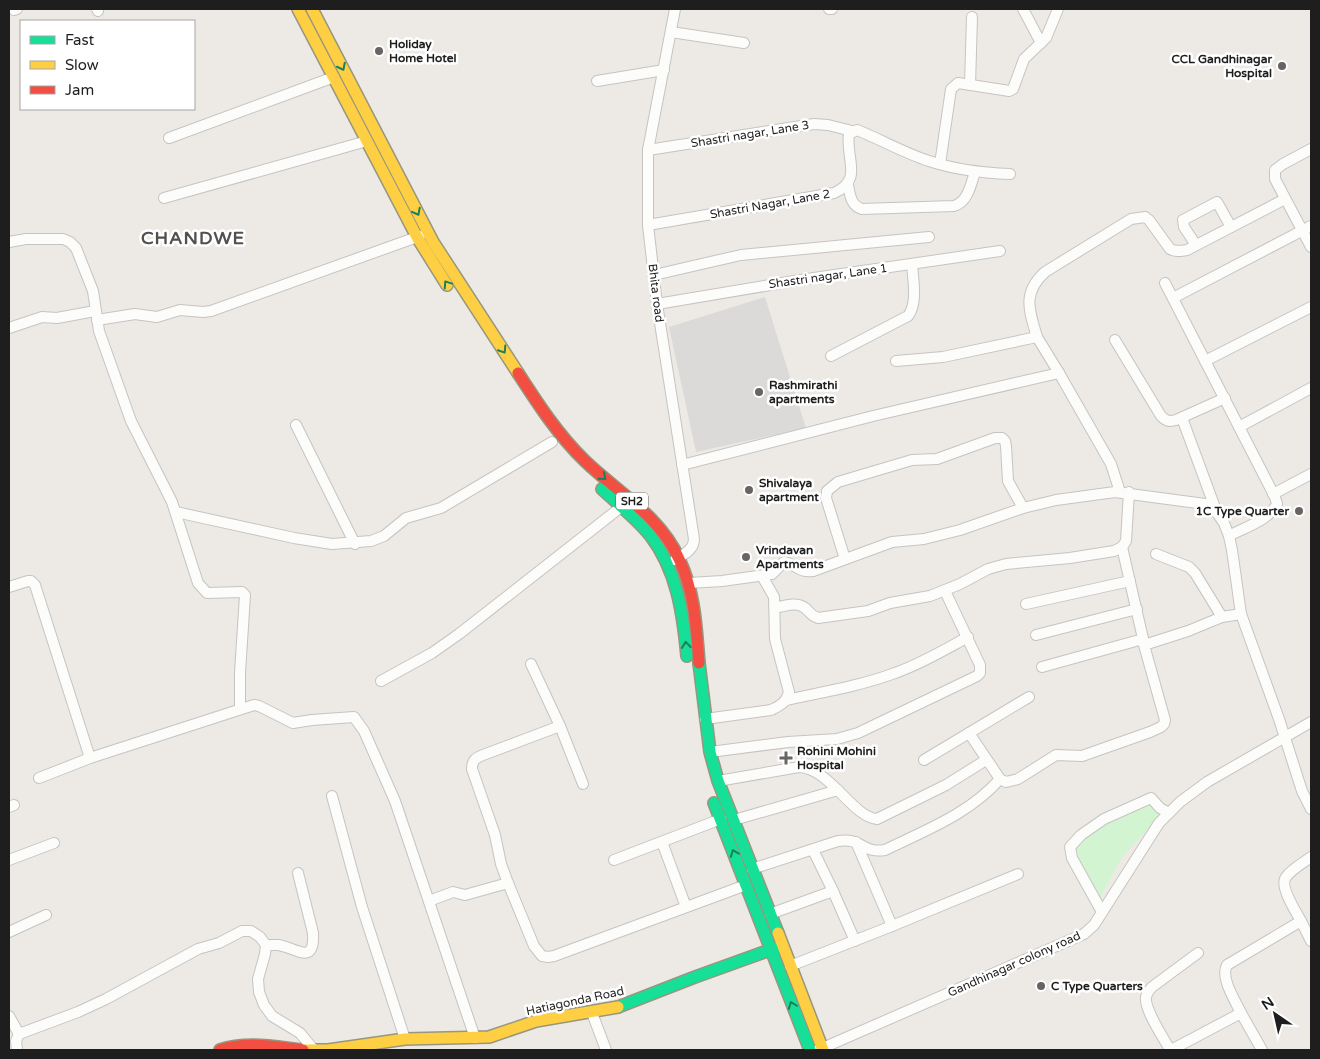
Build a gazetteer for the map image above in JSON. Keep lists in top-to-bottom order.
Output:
{
  "streets": {
    "main road": ["SH2", "Hatiagonda Road"],
    "street": [
      "Shastri nagar, Lane 3",
      "Shastri Nagar, Lane 2",
      "Shastri nagar, Lane 1",
      "Bhita road",
      "Gandhinagar colony road"
    ]
  },
  "crossings": [
    ["Shastri nagar, Lane 3", "Bhita road"],
    ["Shastri Nagar, Lane 2", "Bhita road"],
    ["Shastri nagar, Lane 1", "Bhita road"],
    ["Bhita road", "SH2"],
    ["SH2", "Gandhinagar colony road"],
    ["SH2", "Hatiagonda Road"]
  ],
  "districts": ["CHANDWE"],
  "places": {
    "other": [
      "Holiday Home Hotel",
      "CCL Gandhinagar Hospital",
      "Rashmirathi apartments",
      "Shivalaya apartment",
      "1C Type Quarter",
      "Vrindavan Apartments",
      "C Type Quarters"
    ],
    "health": ["Rohini Mohini Hospital"]
  },
  "legend": ["Fast", "Slow", "Jam"],
  "north": "top left"
}
